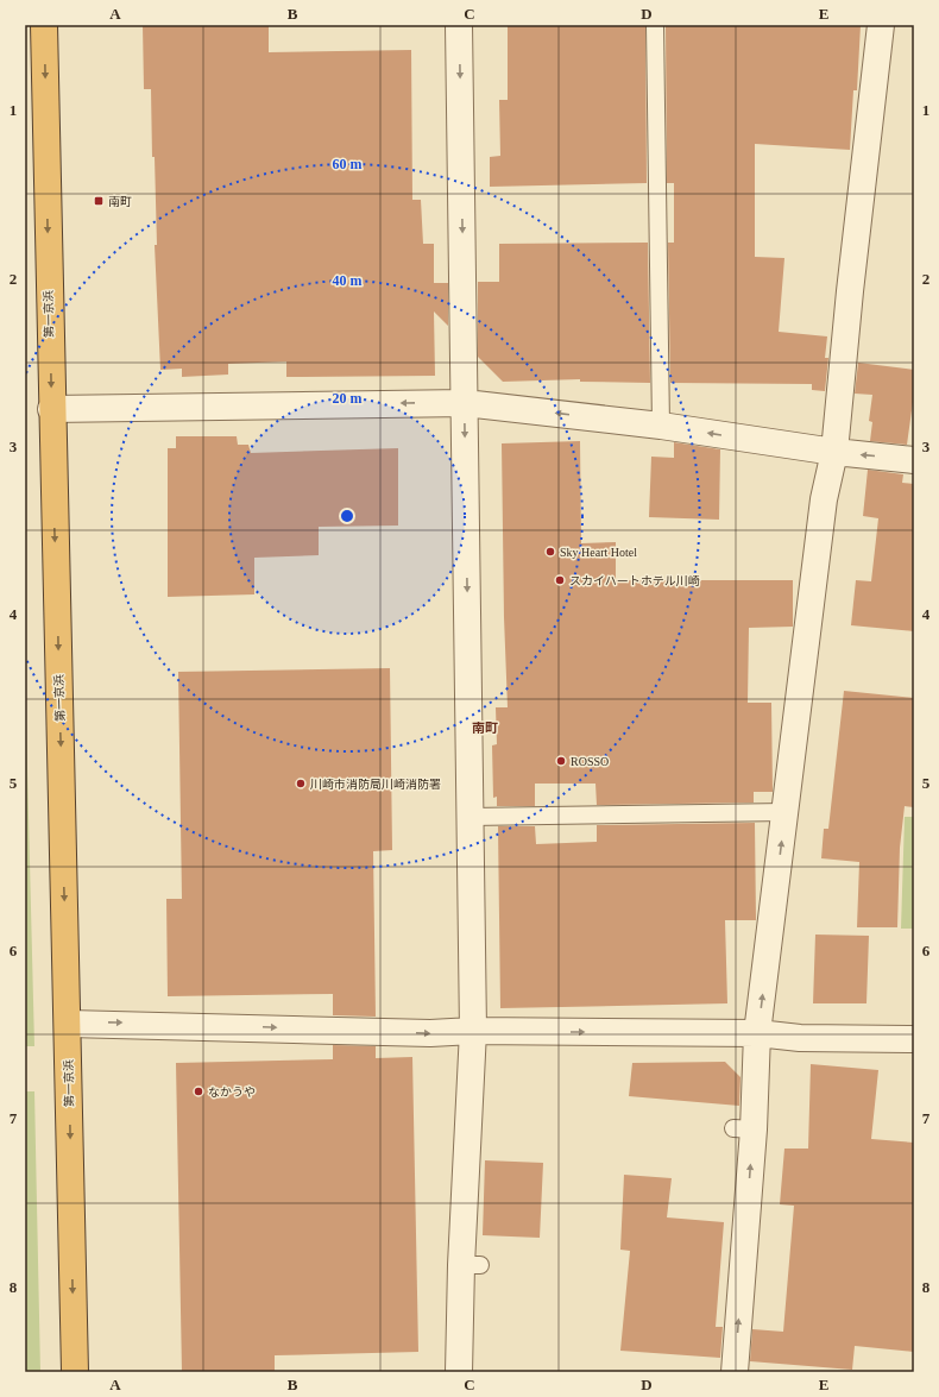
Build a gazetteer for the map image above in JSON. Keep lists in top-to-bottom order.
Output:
{
  "streets": {
    "highway": ["第一京浜"]
  },
  "one_way": ["第一京浜"],
  "districts": ["南町"],
  "places": {
    "transit": ["南町"],
    "other": [
      "Sky Heart Hotel",
      "スカイハートホテル川崎",
      "ROSSO",
      "川崎市消防局川崎消防署",
      "なかうや"
    ]
  },
  "grid": {
    "columns": [
      "A",
      "B",
      "C",
      "D",
      "E"
    ],
    "rows": [
      "1",
      "2",
      "3",
      "4",
      "5",
      "6",
      "7",
      "8"
    ]
  },
  "rings": ["60 m", "40 m", "20 m"]
}
